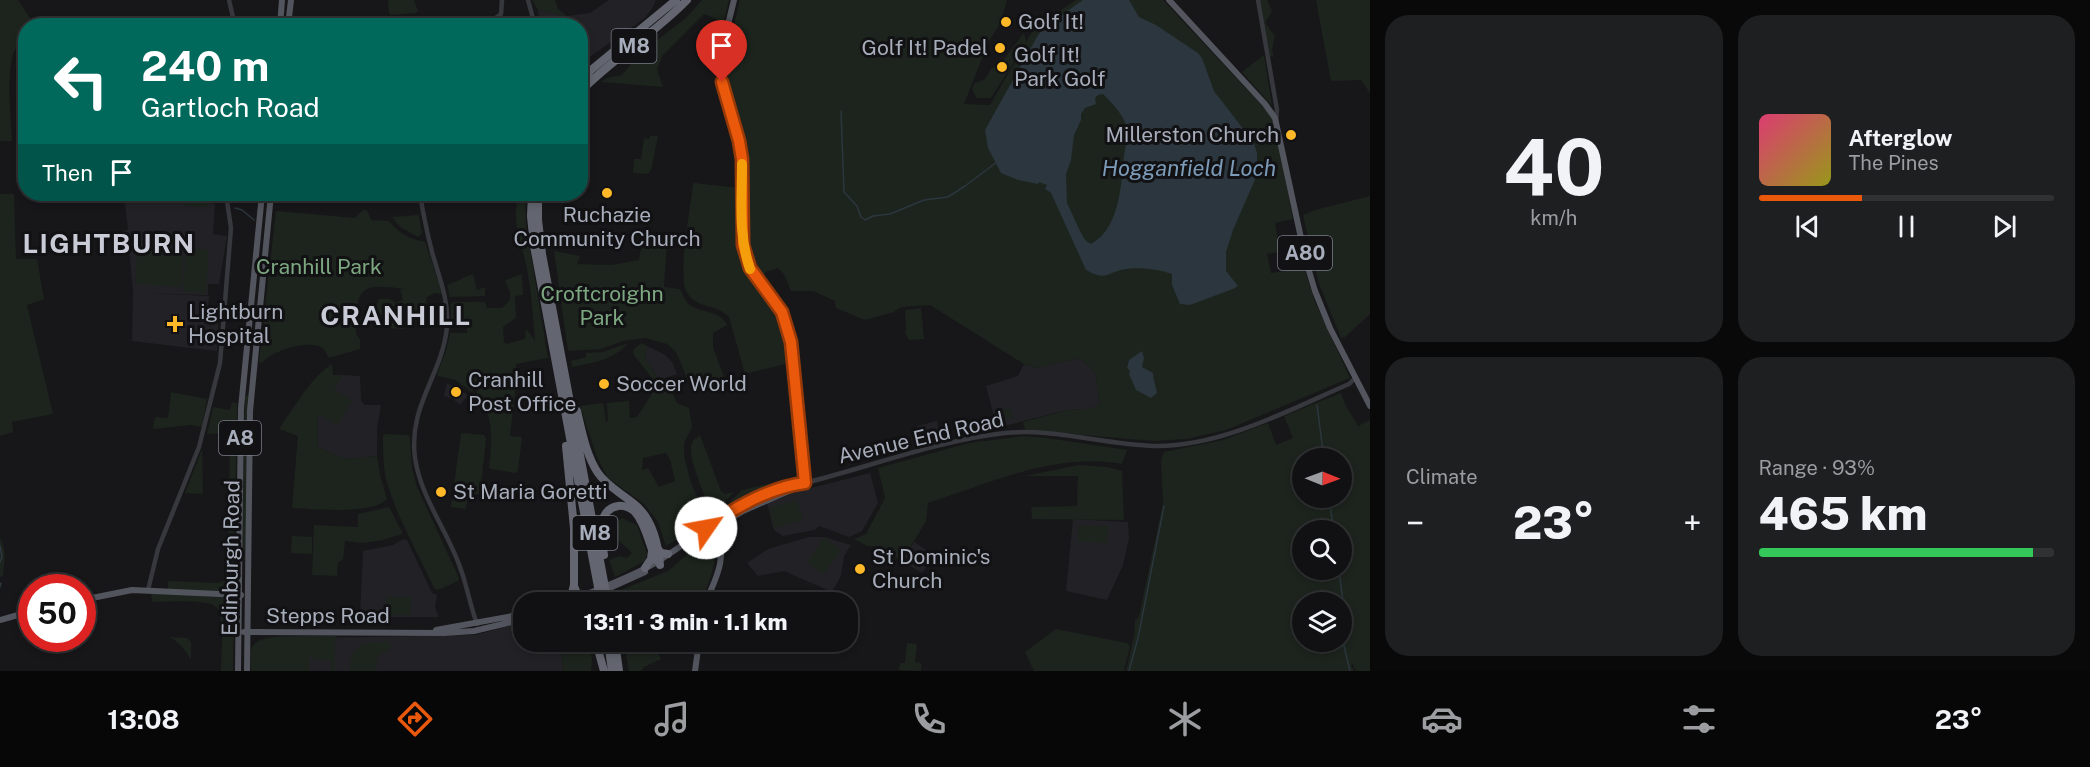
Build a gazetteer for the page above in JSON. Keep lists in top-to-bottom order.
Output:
{
  "streets": {
    "highway": ["M8"],
    "main road": [
      "A80",
      "A8",
      "Edinburgh Road",
      "Stepps Road"
    ],
    "street": ["Avenue End Road"]
  },
  "crossings": [
    ["A80", "Avenue End Road"],
    ["Edinburgh Road", "Stepps Road"]
  ],
  "districts": ["LIGHTBURN", "CRANHILL"],
  "water": ["Hogganfield Loch"],
  "parks": ["Cranhill Park", "Croftcroighn Park"],
  "places": {
    "other": [
      "Golf It!",
      "Golf It! Padel",
      "Golf It! Park Golf",
      "Millerston Church",
      "Ruchazie Community Church",
      "Soccer World",
      "Cranhill Post Office",
      "St Maria Goretti",
      "St Dominic's Church"
    ],
    "health": ["Lightburn Hospital"]
  },
  "north": "right",
  "page": {
    "tile": [
      ["40", "km/h"],
      "Climate",
      ["Range · 93%", "465 km"]
    ],
    "turn": ["240 m", "Gartloch Road"],
    "song": ["Afterglow", "The Pines"],
    "then": "Then",
    "heat": ["−", "23°", "+"],
    "limit": "50",
    "trip": "13:11 · 3 min · 1.1 km",
    "tabs": ["13:08", "23°"]
  }
}
